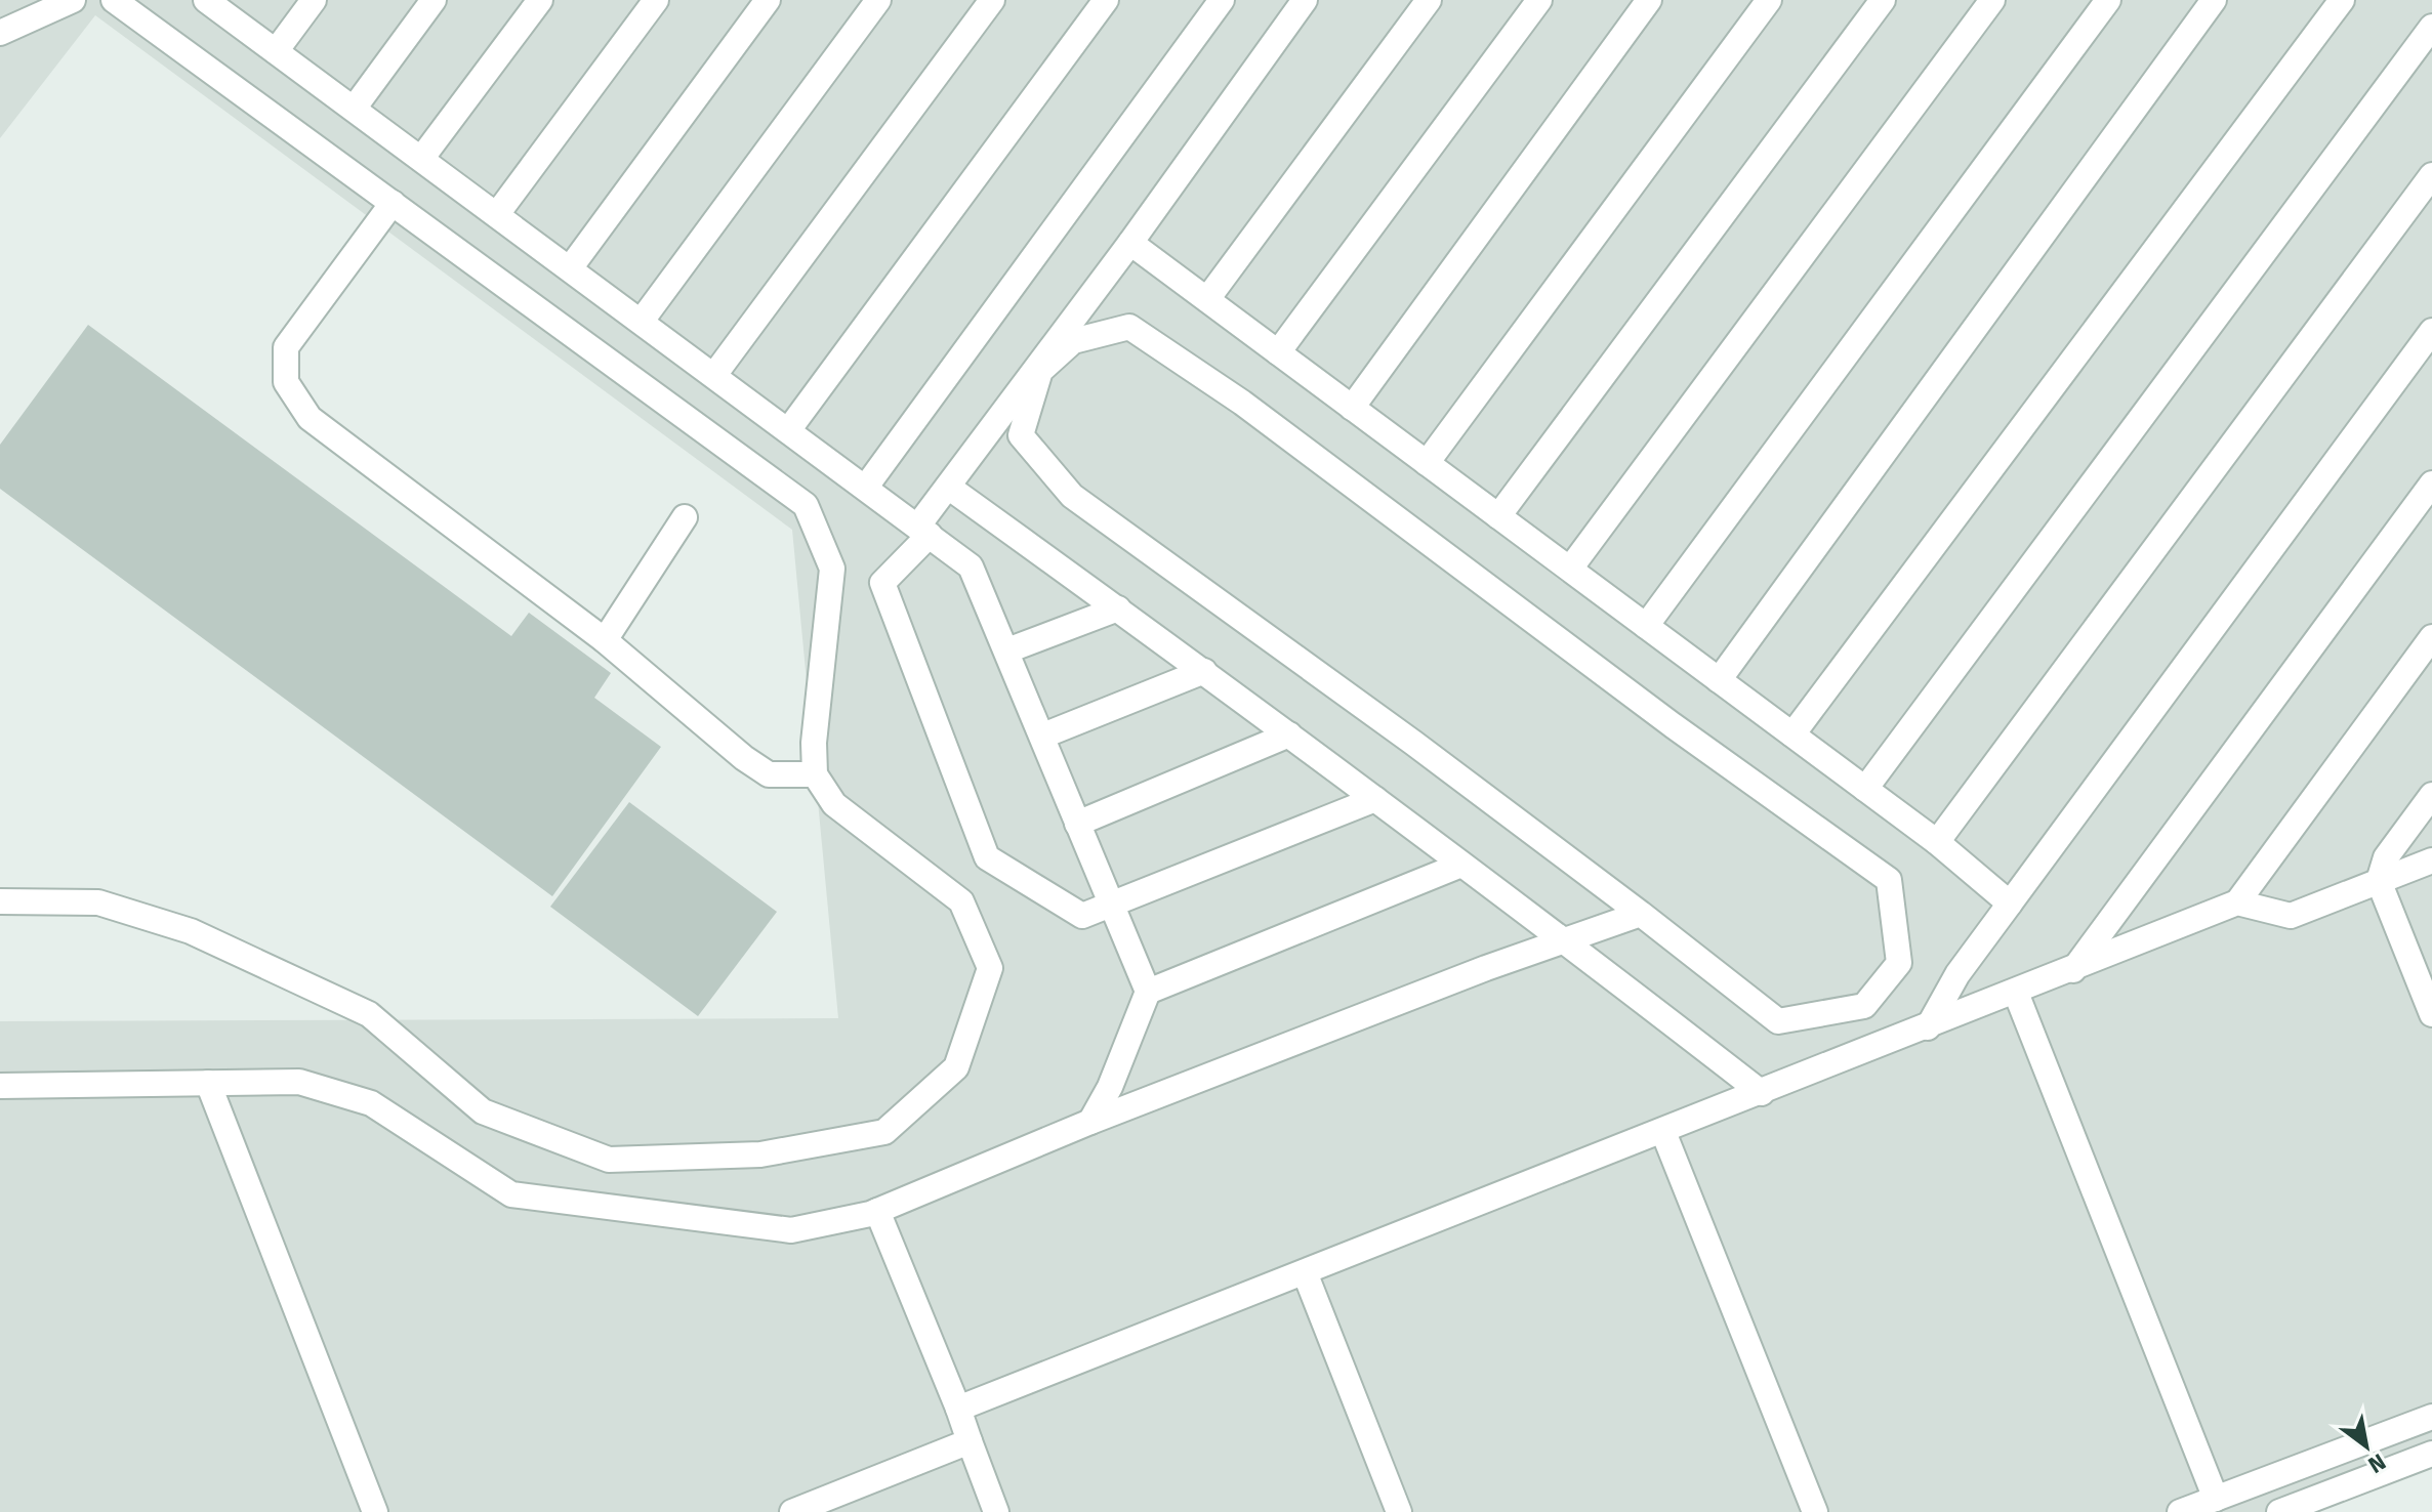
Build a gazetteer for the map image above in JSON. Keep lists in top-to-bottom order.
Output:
{
  "north": "bottom right"
}
